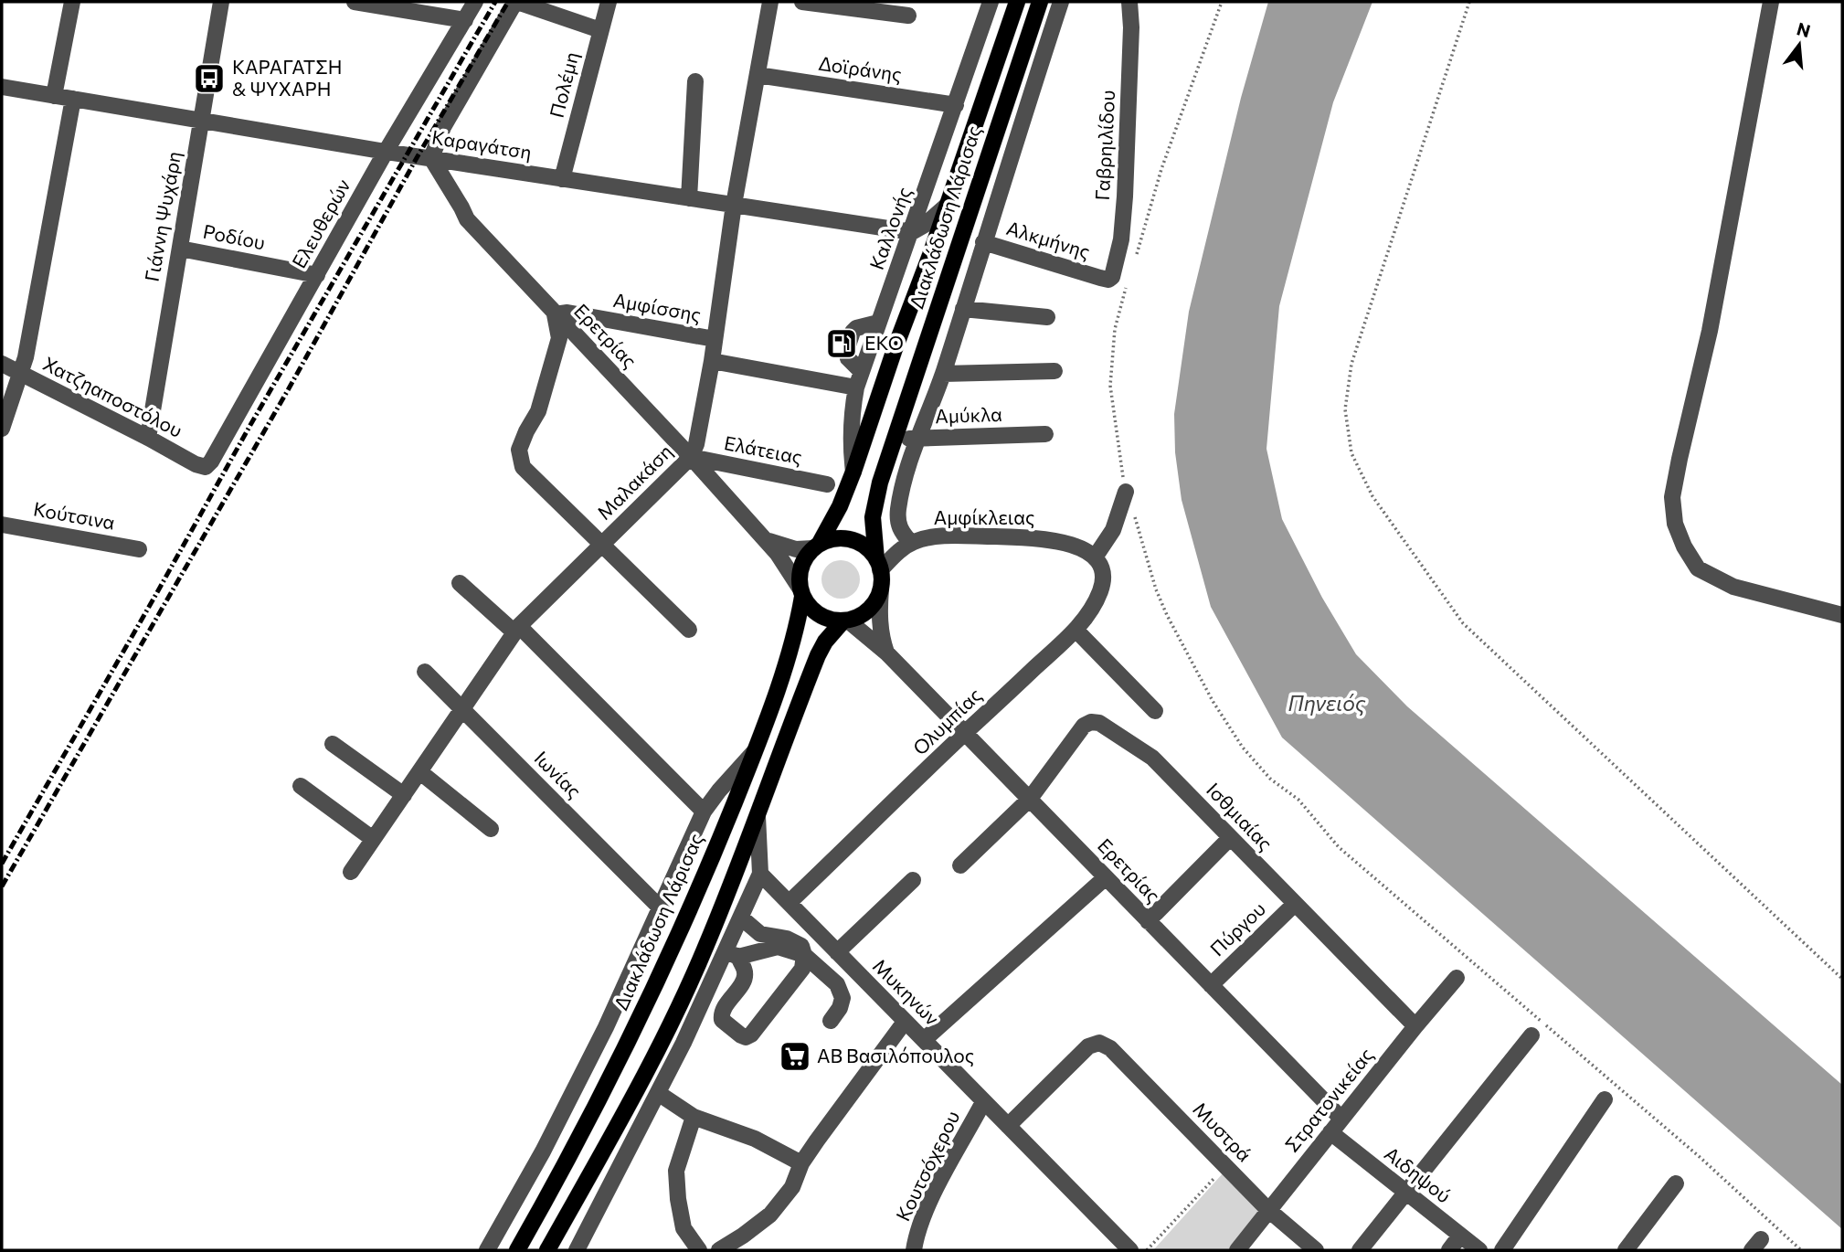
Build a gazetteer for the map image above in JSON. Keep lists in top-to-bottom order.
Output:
{
  "streets": {
    "main road": ["Διακλάδωση Λάρισας"],
    "street": [
      "Δοϊράνης",
      "Πολέμη",
      "Καραγάτση",
      "Γαβρηιλίδου",
      "Γιάννη Ψυχάρη",
      "Ελευθερών",
      "Καλλoνής",
      "Ροδίου",
      "Αλκμήνης",
      "Αμφίσσης",
      "Ερετρίας",
      "Χατζηαποστόλου",
      "Αμύκλα",
      "Ελάτειας",
      "Μαλακάση",
      "Κούτσινα",
      "Αμφίκλειας",
      "Ολυμπίας",
      "Ιωνίας",
      "Ισθμιαίας",
      "Πύργου",
      "Μυκηνών",
      "Στρατονικείας",
      "Μυστρά",
      "Κουτσόχερου",
      "Αιδηψού"
    ]
  },
  "crossings": [
    ["Δοϊράνης", "Καλλoνής"],
    ["Δοϊράνης", "Μαλακάση"],
    ["Πολέμη", "Καραγάτση"],
    ["Καραγάτση", "Γιάννη Ψυχάρη"],
    ["Καραγάτση", "Ελευθερών"],
    ["Καραγάτση", "Καλλoνής"],
    ["Καραγάτση", "Ερετρίας"],
    ["Καραγάτση", "Μαλακάση"],
    ["Γαβρηιλίδου", "Αλκμήνης"],
    ["Γιάννη Ψυχάρη", "Ροδίου"],
    ["Γιάννη Ψυχάρη", "Χατζηαποστόλου"],
    ["Διακλάδωση Λάρισας", "Καλλoνής"],
    ["Διακλάδωση Λάρισας", "Ερετρίας"],
    ["Διακλάδωση Λάρισας", "Αμύκλα"],
    ["Διακλάδωση Λάρισας", "Αμφίκλειας"],
    ["Ελευθερών", "Ροδίου"],
    ["Ελευθερών", "Χατζηαποστόλου"],
    ["Αμφίσσης", "Ερετρίας"],
    ["Αμφίσσης", "Μαλακάση"],
    ["Ερετρίας", "Ελάτειας"],
    ["Ερετρίας", "Μαλακάση"],
    ["Ερετρίας", "Αμφίκλειας"],
    ["Ερετρίας", "Ολυμπίας"],
    ["Ερετρίας", "Ισθμιαίας"],
    ["Ερετρίας", "Πύργου"],
    ["Ερετρίας", "Στρατονικείας"],
    ["Ελάτειας", "Μαλακάση"],
    ["Μαλακάση", "Ιωνίας"],
    ["Αμφίκλειας", "Ολυμπίας"],
    ["Ολυμπίας", "Μυκηνών"],
    ["Ισθμιαίας", "Πύργου"],
    ["Ισθμιαίας", "Στρατονικείας"],
    ["Μυκηνών", "Μυστρά"],
    ["Μυκηνών", "Κουτσόχερου"],
    ["Στρατονικείας", "Μυστρά"],
    ["Στρατονικείας", "Αιδηψού"]
  ],
  "water": ["Πηνειός"],
  "places": {
    "bus stop": ["ΚΑΡΑΓΑΤΣΗ & ΨΥΧΑΡΗ"],
    "fuel station": ["EKO"],
    "supermarket": ["ΑΒ Βασιλόπουλος"]
  },
  "north": "top"
}
